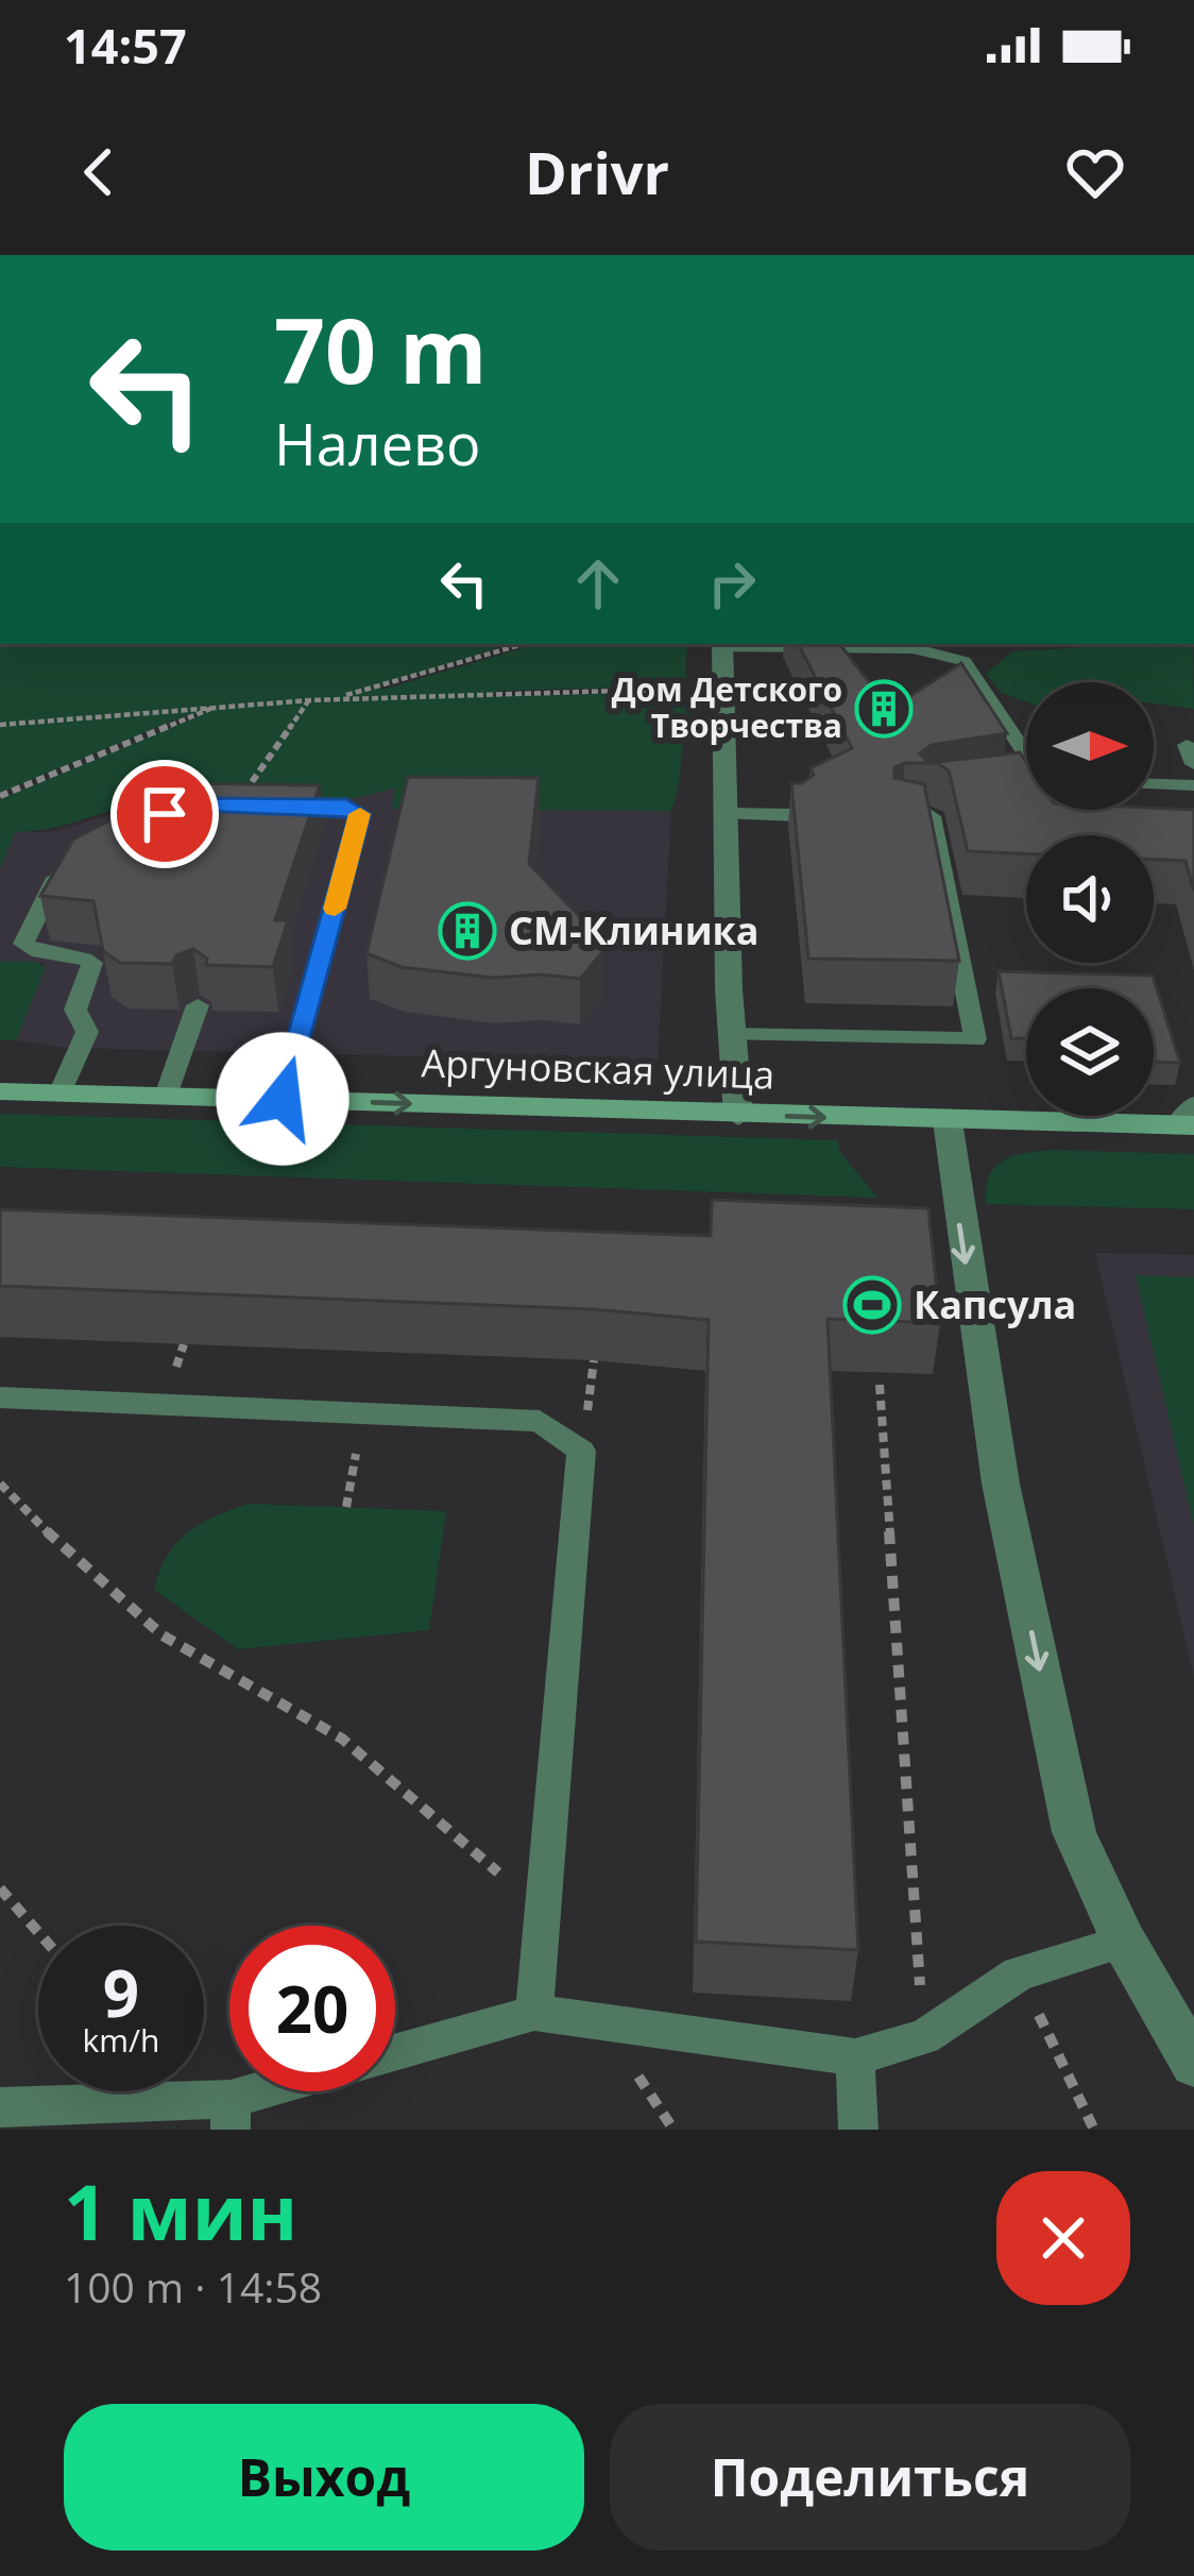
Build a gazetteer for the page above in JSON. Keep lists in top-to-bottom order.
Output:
{
  "streets": {
    "main road": ["Аргуновская улица"]
  },
  "one_way": ["Аргуновская улица"],
  "places": {
    "building": ["Дом Детского Творчества", "СМ-Клиника"],
    "sports": ["Капсула"]
  },
  "north": "right",
  "page": {
    "status": "14:57",
    "header": "Drivr",
    "turn": ["70 m", "Налево"],
    "speed": "9 km/h",
    "limit": "20",
    "heading": ["1 мин", "100 m · 14:58"],
    "buttons": ["Выход", "Поделиться"]
  }
}
